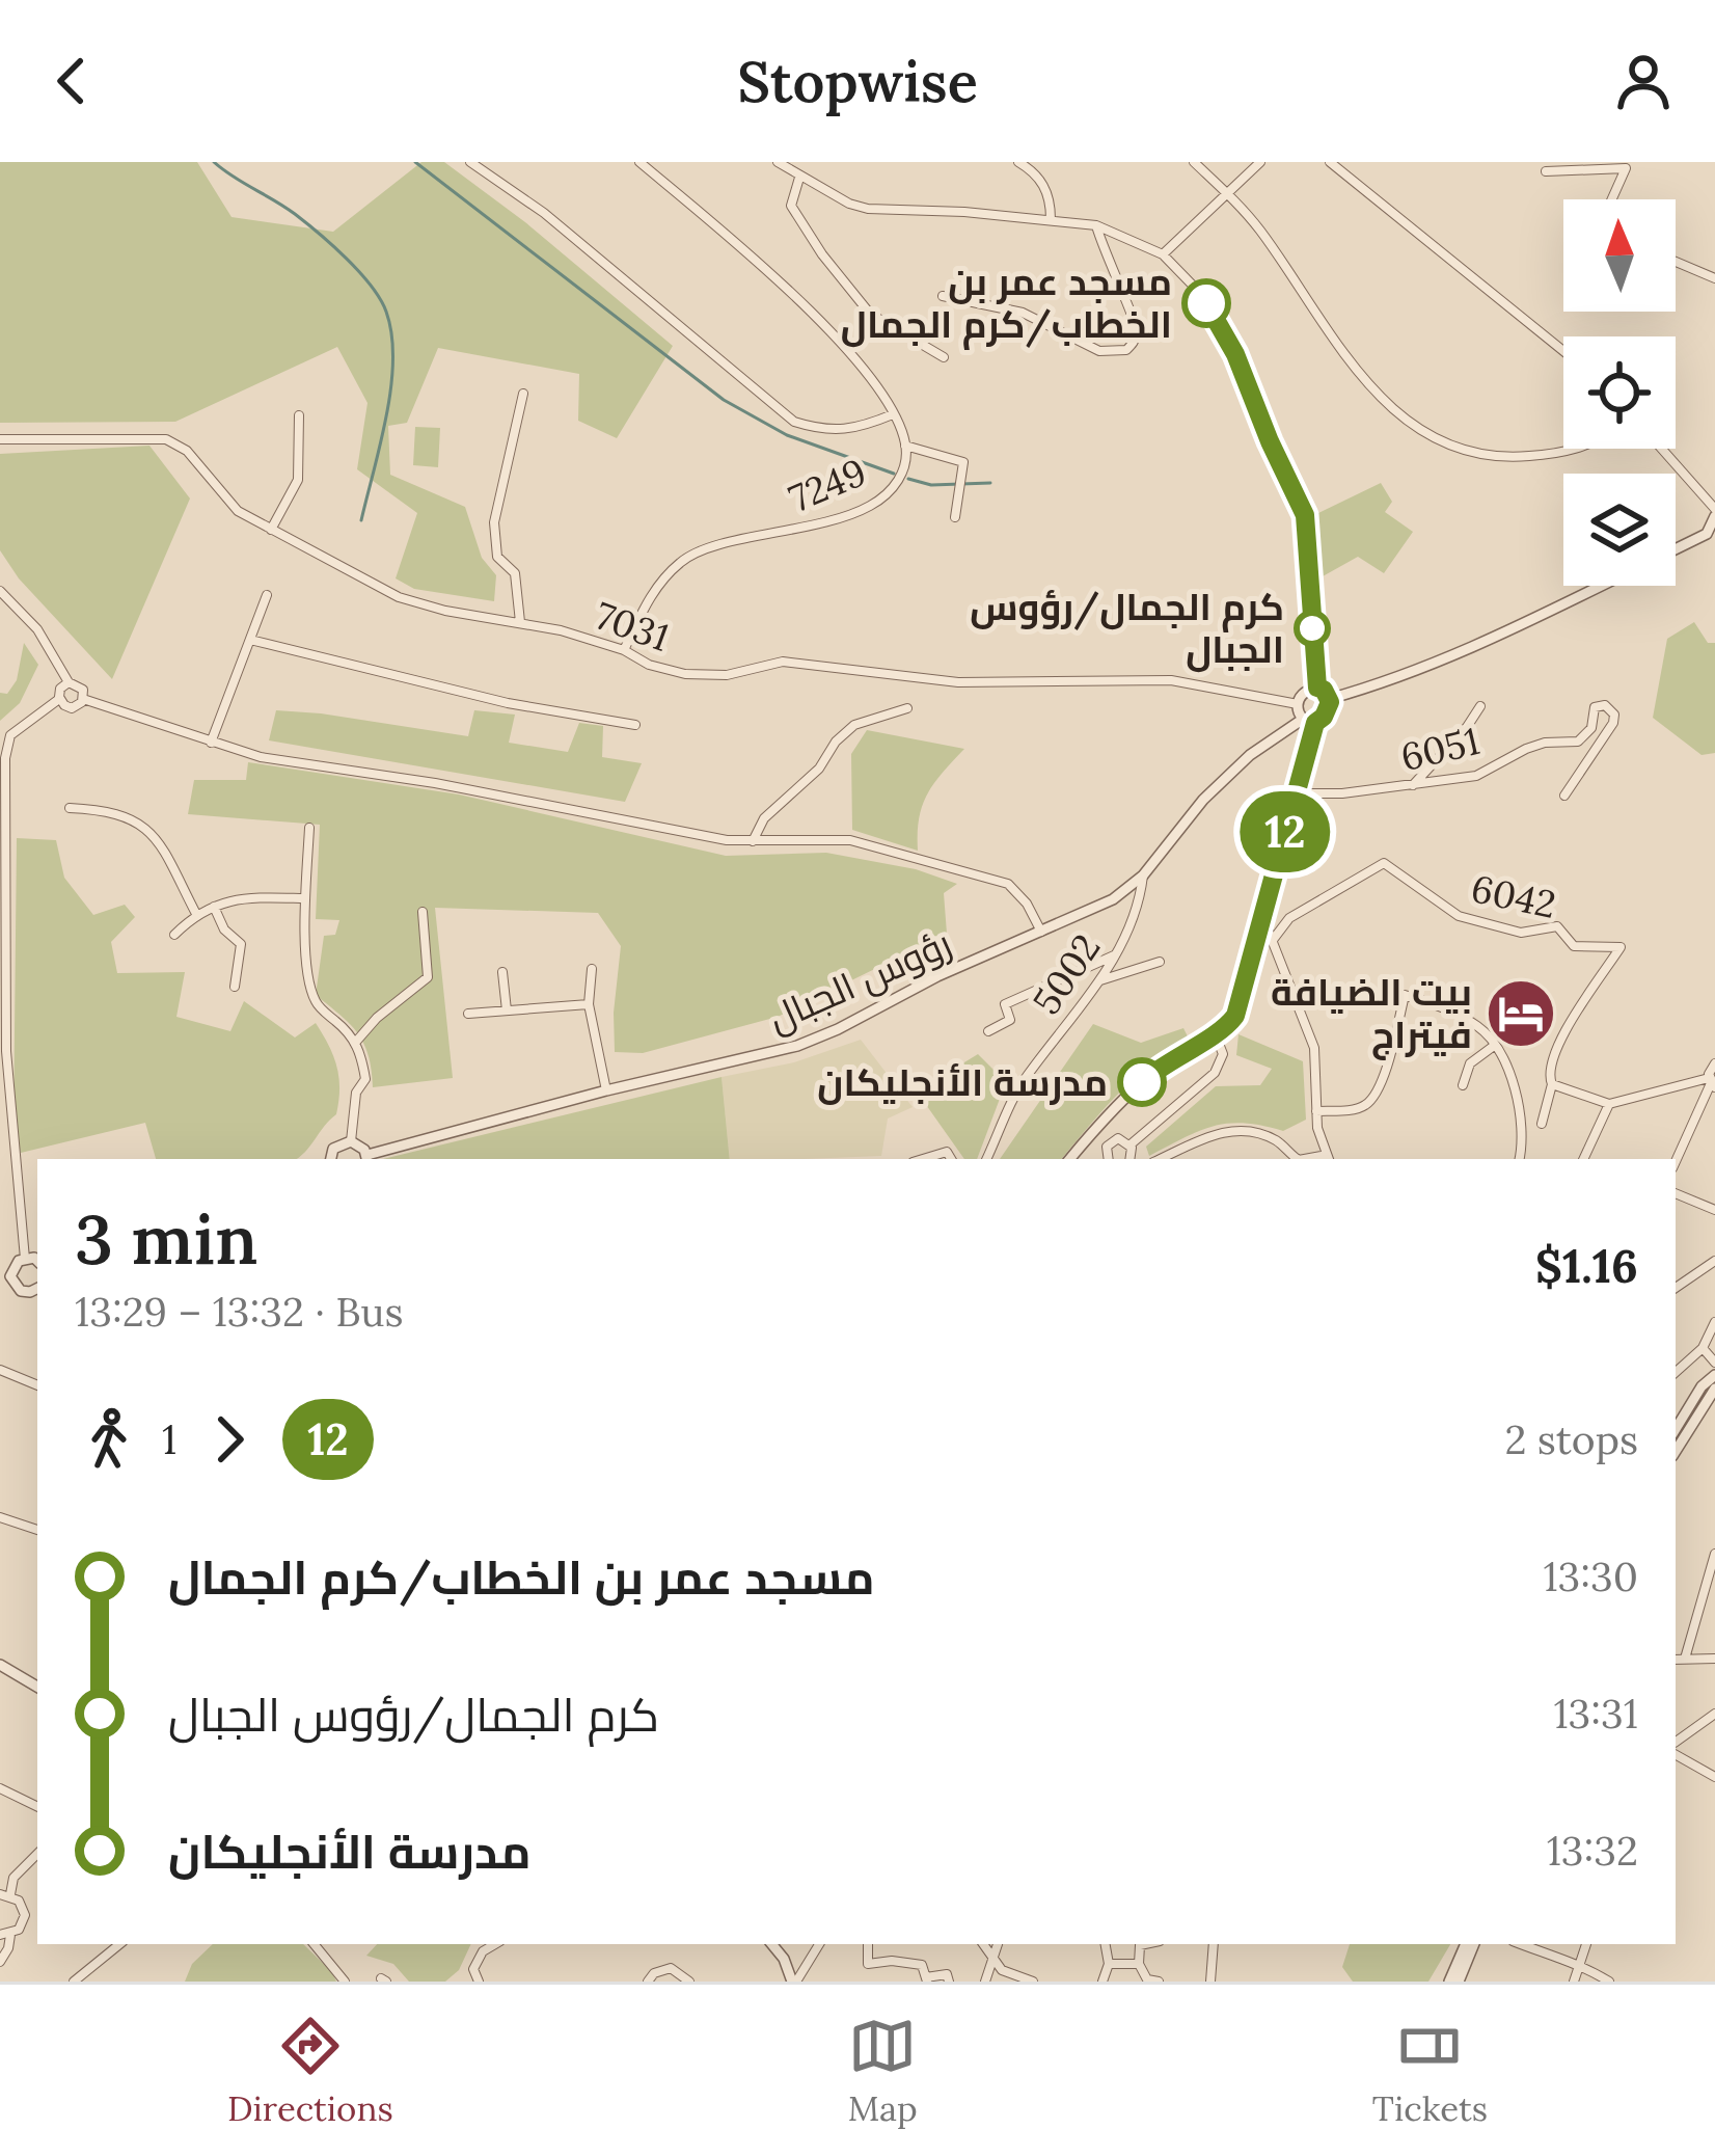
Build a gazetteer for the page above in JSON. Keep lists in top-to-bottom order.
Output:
{
  "streets": {
    "street": [
      "7249",
      "7031",
      "6051",
      "6042",
      "5002",
      "رؤوس الجبال"
    ]
  },
  "crossings": [
    ["7249", "7031"],
    ["7031", "رؤوس الجبال"],
    ["5002", "رؤوس الجبال"]
  ],
  "places": {
    "other": ["مسجد عمر بن الخطاب/كرم الجمال", "كرم الجمال/رؤوس الجبال", "مدرسة الأنجليكان"],
    "hotel": ["بيت الضيافة فيتراج"]
  },
  "lines": ["bus line 12"],
  "north": "top",
  "page": {
    "header": "Stopwise",
    "on_map": "12",
    "heading": ["3 min", "13:29 – 13:32 · Bus", "$1.16"],
    "legs": ["1", "12", "2 stops"],
    "list": [
      {
        "name": "مسجد عمر بن الخطاب/كرم الجمال",
        "value": "13:30"
      },
      {
        "name": "كرم الجمال/رؤوس الجبال",
        "value": "13:31"
      },
      {
        "name": "مدرسة الأنجليكان",
        "value": "13:32"
      }
    ],
    "tabs": ["Directions", "Map", "Tickets"]
  }
}
